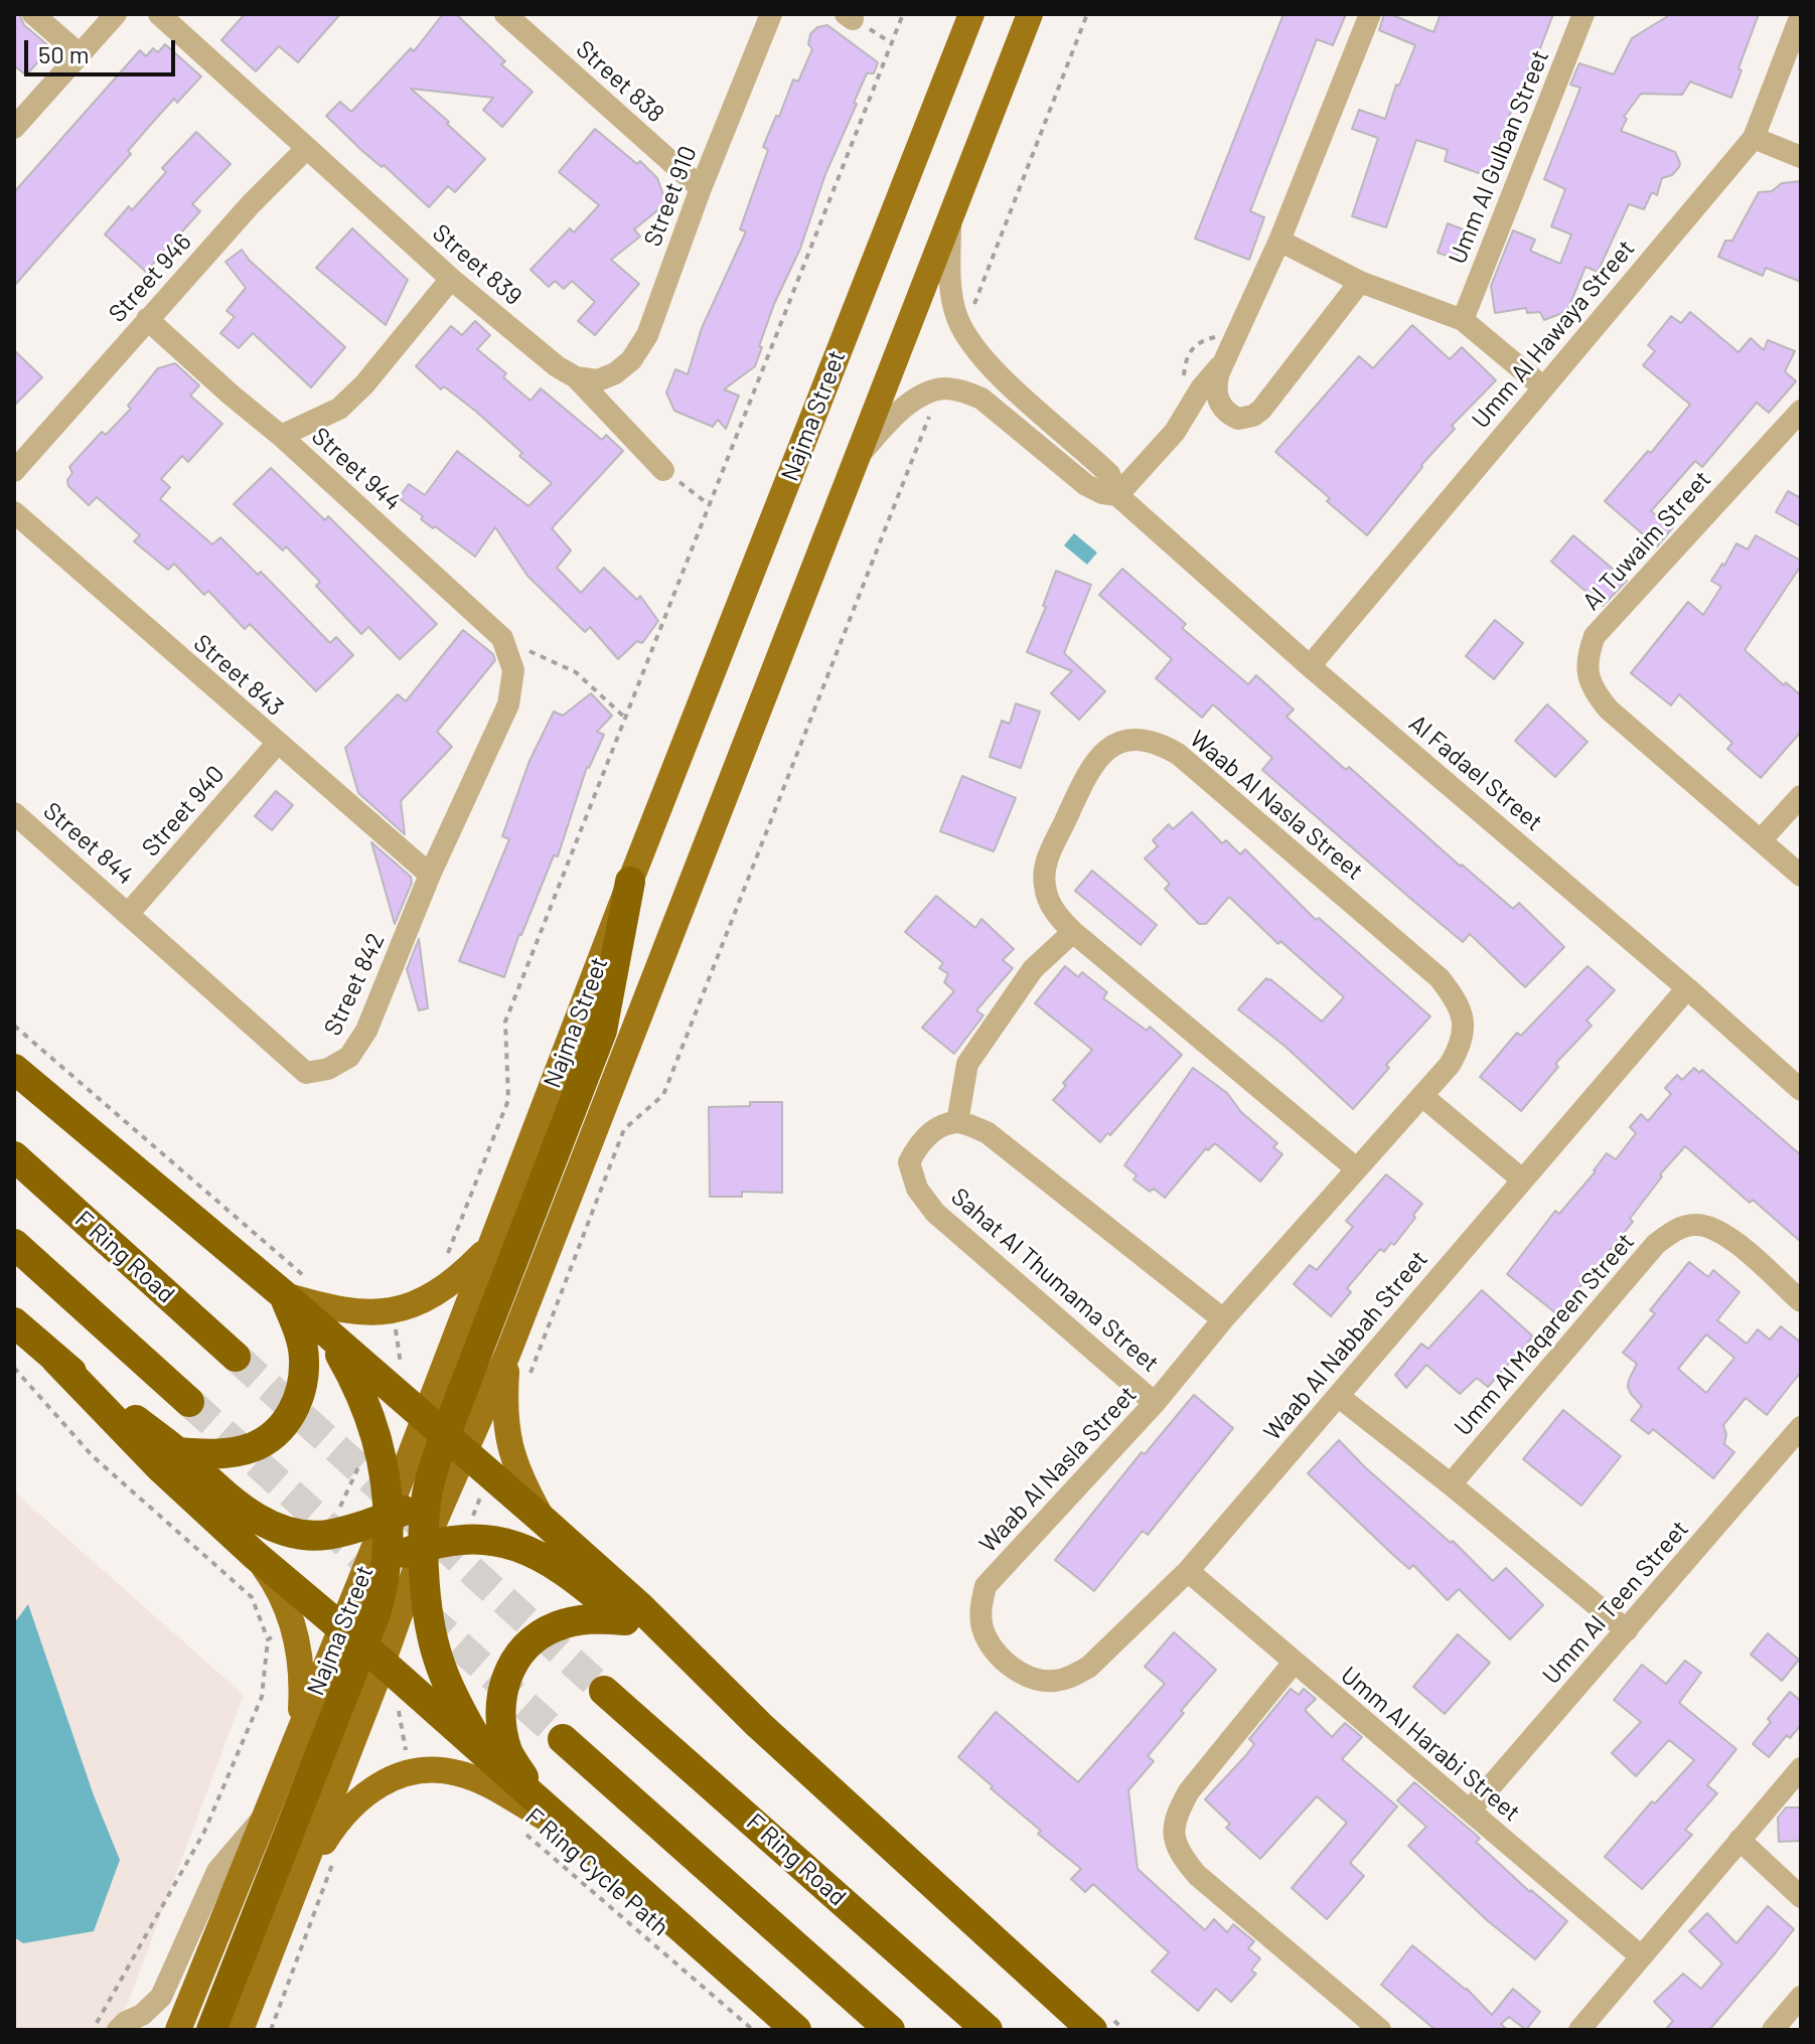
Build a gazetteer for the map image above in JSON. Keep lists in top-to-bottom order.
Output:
{
  "streets": {
    "highway": ["F Ring Road"],
    "main road": ["Najma Street"],
    "street": [
      "Street 838",
      "Umm Al Gulban Street",
      "Street 910",
      "Street 839",
      "Street 946",
      "Umm Al Hawaya Street",
      "Street 944",
      "Al Tuwaim Street",
      "Street 843",
      "Al Fadael Street",
      "Waab Al Nasla Street",
      "Street 940",
      "Street 844",
      "Street 842",
      "Sahat Al Thumama Street",
      "Umm Al Maqareen Street",
      "Waab Al Nabbah Street",
      "Umm Al Teen Street",
      "Umm Al Harabi Street"
    ],
    "path": ["F Ring Cycle Path"]
  },
  "crossings": [
    ["Street 838", "Street 910"],
    ["Street 910", "Street 839"],
    ["Street 839", "Street 946"],
    ["Street 946", "Street 944"],
    ["Umm Al Hawaya Street", "Al Fadael Street"],
    ["Najma Street", "Al Fadael Street"],
    ["Street 944", "Street 842"],
    ["Street 843", "Street 940"],
    ["Street 843", "Street 842"],
    ["Al Fadael Street", "Waab Al Nabbah Street"],
    ["Waab Al Nasla Street", "Sahat Al Thumama Street"],
    ["Waab Al Nasla Street", "Waab Al Nabbah Street"],
    ["Street 940", "Street 844"],
    ["Street 940", "Street 842"],
    ["Street 844", "Street 842"],
    ["Waab Al Nabbah Street", "Umm Al Harabi Street"],
    ["Umm Al Teen Street", "Umm Al Harabi Street"]
  ],
  "scale_bar": "50 m"
}
